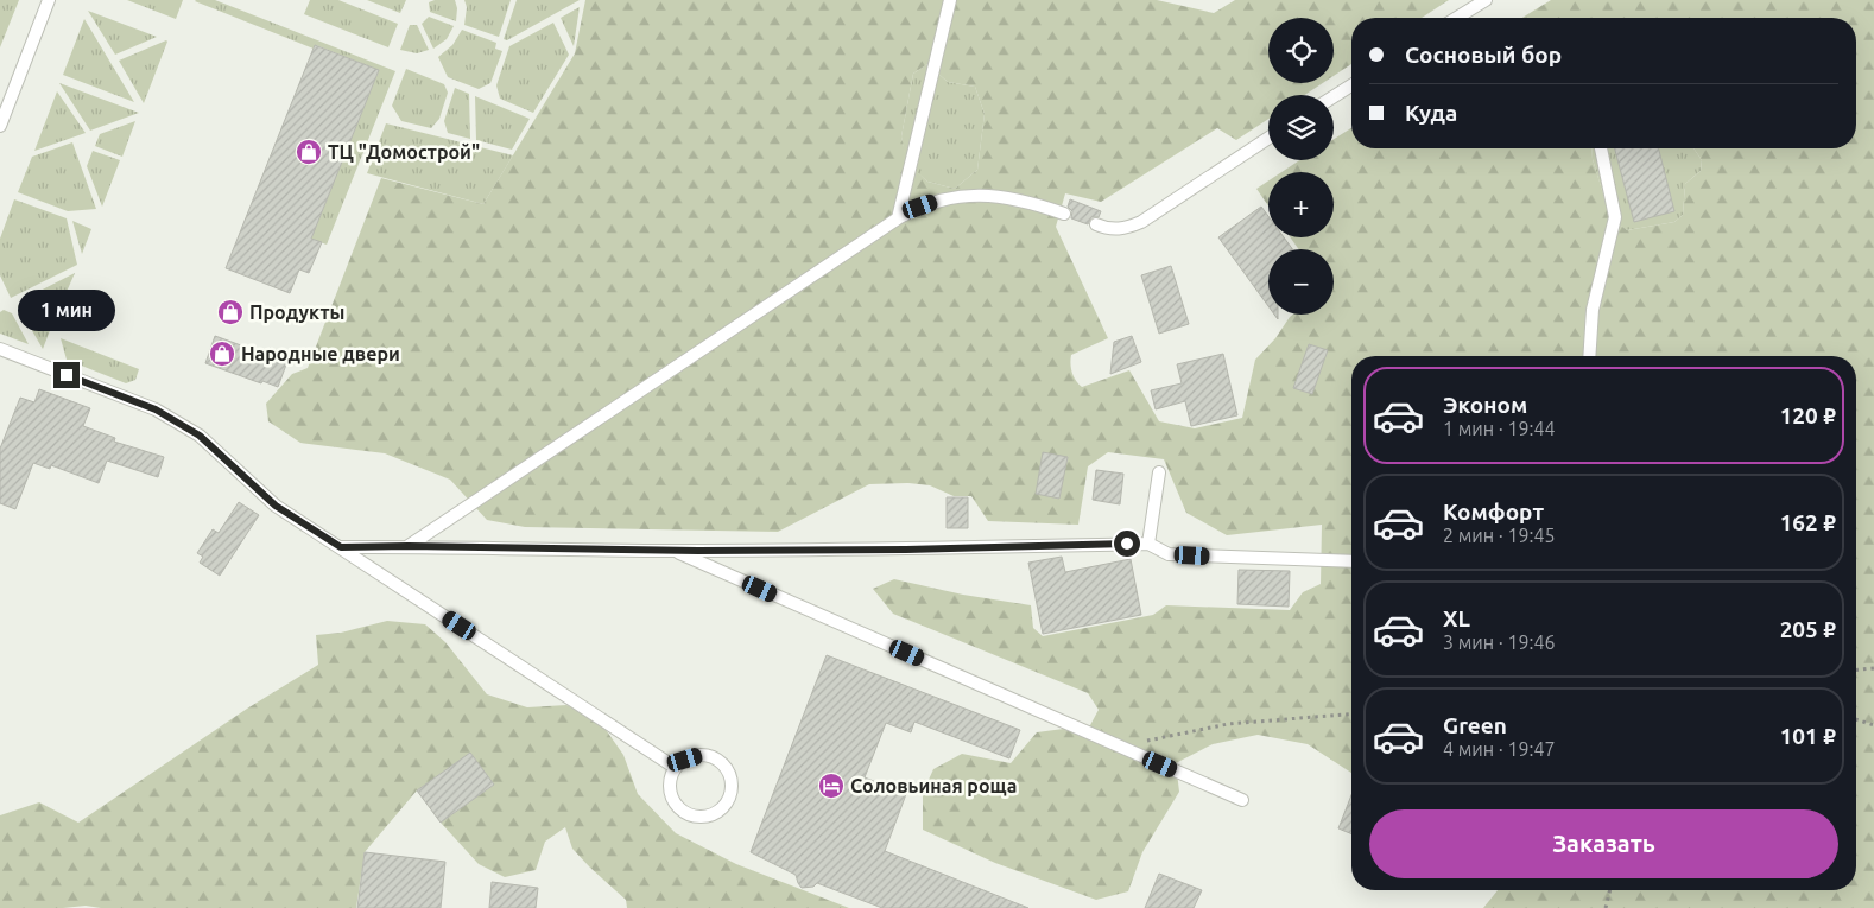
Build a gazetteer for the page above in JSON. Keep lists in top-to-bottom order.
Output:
{
  "places": {
    "shop": ["ТЦ \"Домострой\"", "Продукты", "Народные двери"],
    "hotel": ["Соловьиная роща"]
  },
  "page": {
    "map_buttons": ["+", "−"],
    "banner": ["Сосновый бор", "Куда"],
    "bubble": "1 мин",
    "list": [
      {
        "name": "Эконом",
        "note": "1 мин · 19:44",
        "value": "120 ₽"
      },
      {
        "name": "Комфорт",
        "note": "2 мин · 19:45",
        "value": "162 ₽"
      },
      {
        "name": "XL",
        "note": "3 мин · 19:46",
        "value": "205 ₽"
      },
      {
        "name": "Green",
        "note": "4 мин · 19:47",
        "value": "101 ₽"
      }
    ],
    "buttons": "Заказать"
  }
}
